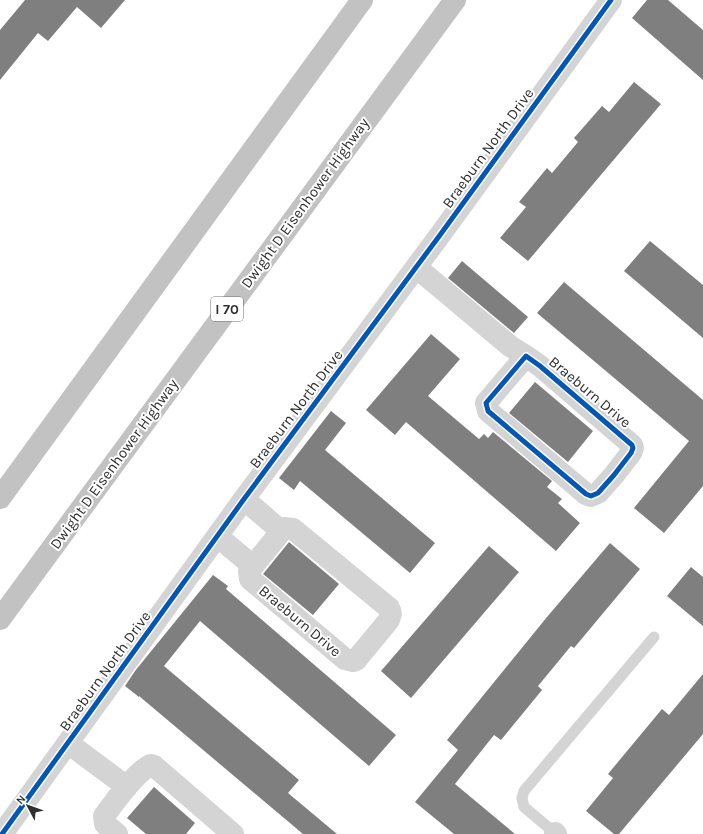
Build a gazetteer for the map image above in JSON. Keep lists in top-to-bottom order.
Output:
{
  "streets": {
    "highway": ["Dwight D Eisenhower Highway", "I 70"],
    "street": ["Braeburn North Drive", "Braeburn Drive"]
  },
  "crossings": [
    ["Braeburn North Drive", "Braeburn Drive"]
  ],
  "north": "top left"
}
